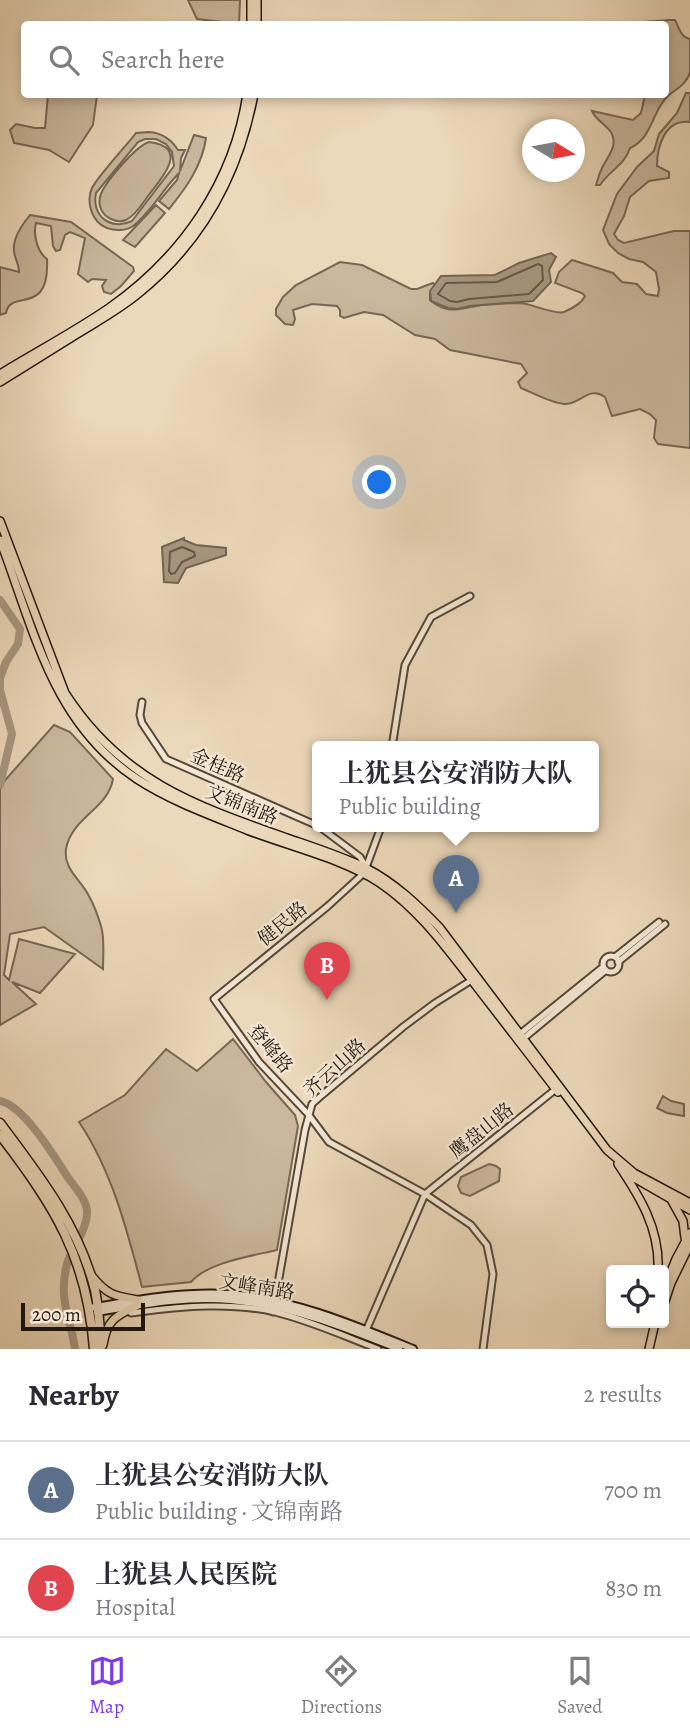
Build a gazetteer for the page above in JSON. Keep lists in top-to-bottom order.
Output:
{
  "streets": {
    "main road": ["文锦南路", "文峰南路"],
    "street": [
      "金桂路",
      "健民路",
      "登峰路",
      "齐云山路",
      "鹰盘山路"
    ]
  },
  "crossings": [
    ["金桂路", "文锦南路"],
    ["金桂路", "健民路"],
    ["文锦南路", "健民路"],
    ["文锦南路", "齐云山路"],
    ["文锦南路", "鹰盘山路"],
    ["健民路", "登峰路"],
    ["登峰路", "齐云山路"],
    ["登峰路", "鹰盘山路"],
    ["齐云山路", "文峰南路"]
  ],
  "scale_bar": "200 m",
  "north": "right",
  "page": {
    "search": "Search here",
    "popup": ["上犹县公安消防大队", "Public building"],
    "pins": ["A", "B"],
    "scale": "200 m",
    "heading": ["Nearby", "2 results"],
    "list": [
      {
        "mark": "A",
        "name": "上犹县公安消防大队",
        "note": "Public building · 文锦南路",
        "value": "700 m"
      },
      {
        "mark": "B",
        "name": "上犹县人民医院",
        "note": "Hospital",
        "value": "830 m"
      }
    ],
    "nav": ["Map", "Directions", "Saved"]
  }
}
